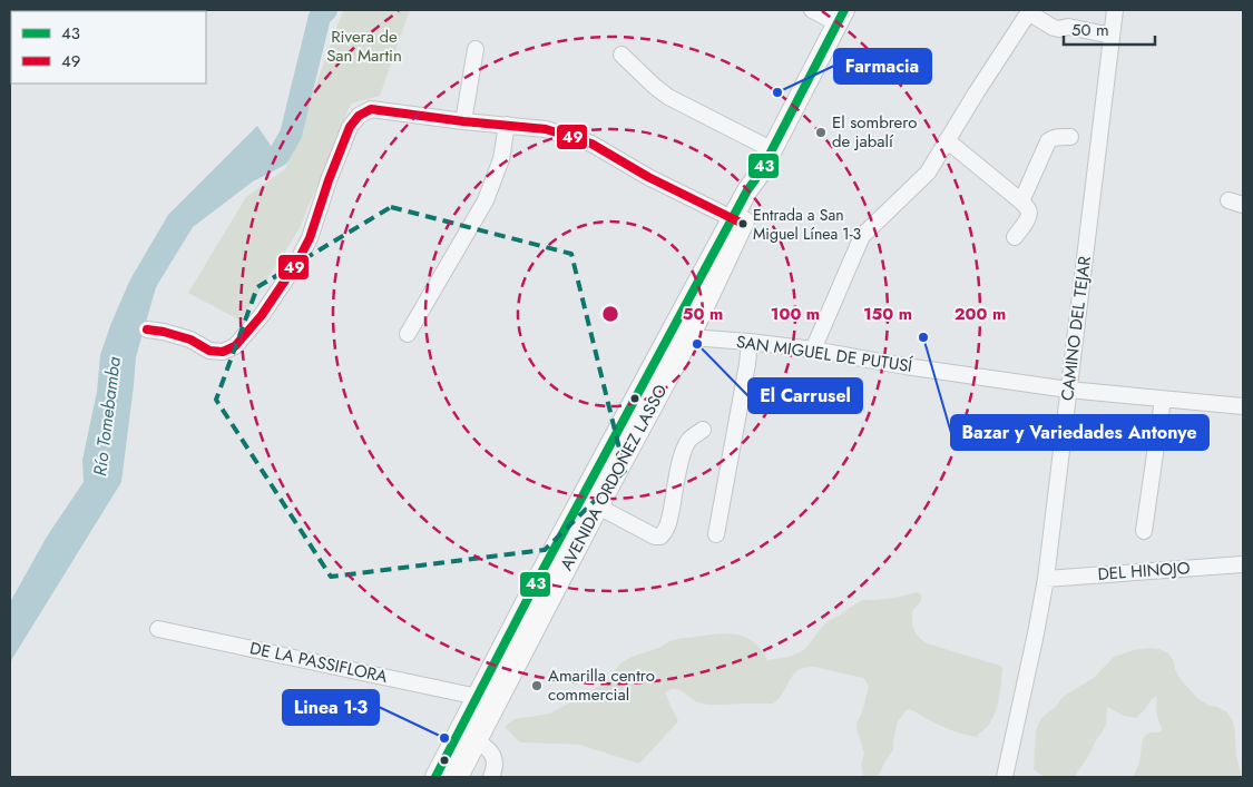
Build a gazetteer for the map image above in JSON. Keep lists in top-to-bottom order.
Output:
{
  "streets": {
    "main road": ["AVENIDA ORDOÑEZ LASSO"],
    "street": [
      "CAMINO DEL TEJAR",
      "SAN MIGUEL DE PUTUSÍ",
      "DEL HINOJO",
      "DE LA PASSIFLORA"
    ]
  },
  "crossings": [
    ["CAMINO DEL TEJAR", "SAN MIGUEL DE PUTUSÍ"],
    ["CAMINO DEL TEJAR", "DEL HINOJO"],
    ["SAN MIGUEL DE PUTUSÍ", "AVENIDA ORDOÑEZ LASSO"],
    ["AVENIDA ORDOÑEZ LASSO", "DE LA PASSIFLORA"]
  ],
  "water": ["Río Tomebamba"],
  "parks": ["Rivera de San Martin"],
  "places": [
    "Farmacia",
    "El sombrero de jabalí",
    "Entrada a San Miguel Línea 1-3",
    "Bazar y Variedades Antonye",
    "El Carrusel",
    "Amarilla centro commercial",
    "Linea 1-3"
  ],
  "lines": ["transit line 43", "transit line 49"],
  "legend": ["43", "49"],
  "scale_bar": "50 m",
  "rings": [
    "50 m",
    "100 m",
    "150 m",
    "200 m"
  ]
}
